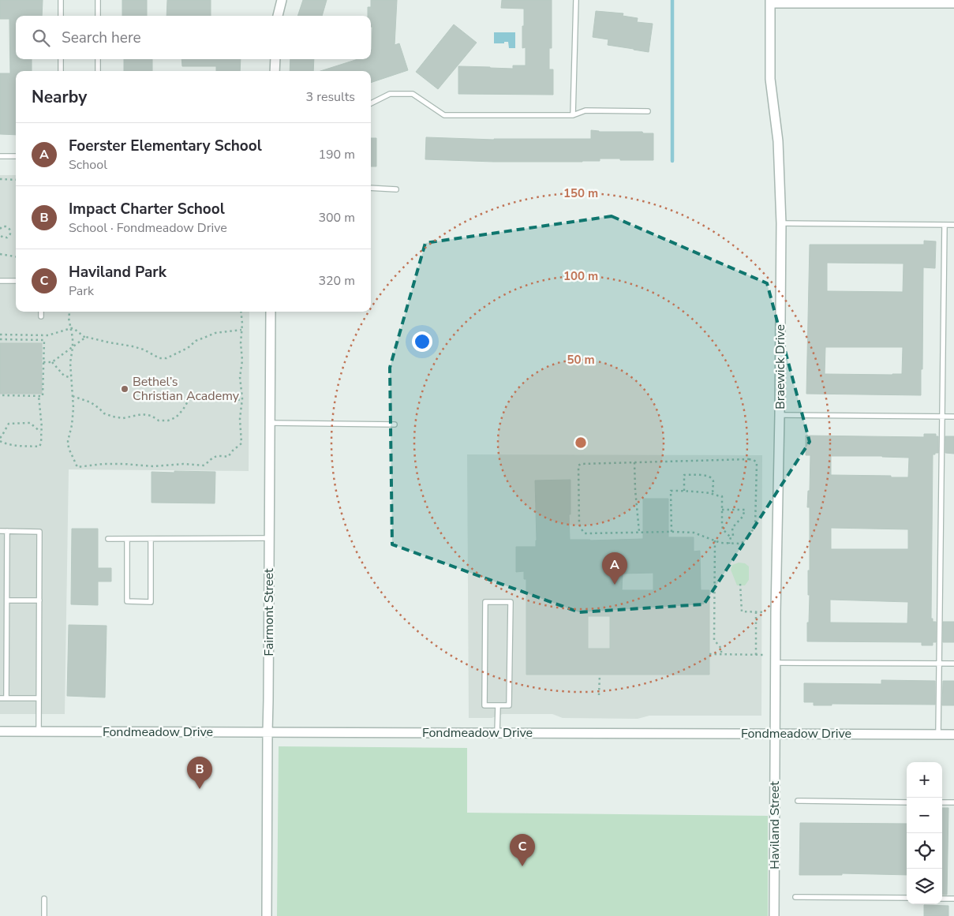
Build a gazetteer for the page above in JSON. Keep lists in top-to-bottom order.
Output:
{
  "streets": {
    "street": [
      "Braewick Drive",
      "Fairmont Street",
      "Fondmeadow Drive",
      "Haviland Street"
    ]
  },
  "crossings": [
    ["Braewick Drive", "Fondmeadow Drive"],
    ["Braewick Drive", "Haviland Street"],
    ["Fairmont Street", "Fondmeadow Drive"],
    ["Fondmeadow Drive", "Haviland Street"]
  ],
  "places": ["Bethel’s Christian Academy"],
  "page": {
    "search": "Search here",
    "heading": ["Nearby", "3 results"],
    "list": [
      {
        "mark": "A",
        "name": "Foerster Elementary School",
        "note": "School",
        "value": "190 m"
      },
      {
        "mark": "B",
        "name": "Impact Charter School",
        "note": "School · Fondmeadow Drive",
        "value": "300 m"
      },
      {
        "mark": "C",
        "name": "Haviland Park",
        "note": "Park",
        "value": "320 m"
      }
    ],
    "pins": ["A", "B", "C"],
    "map_buttons": ["+", "−"]
  },
  "rings": ["150 m", "100 m", "50 m"]
}
